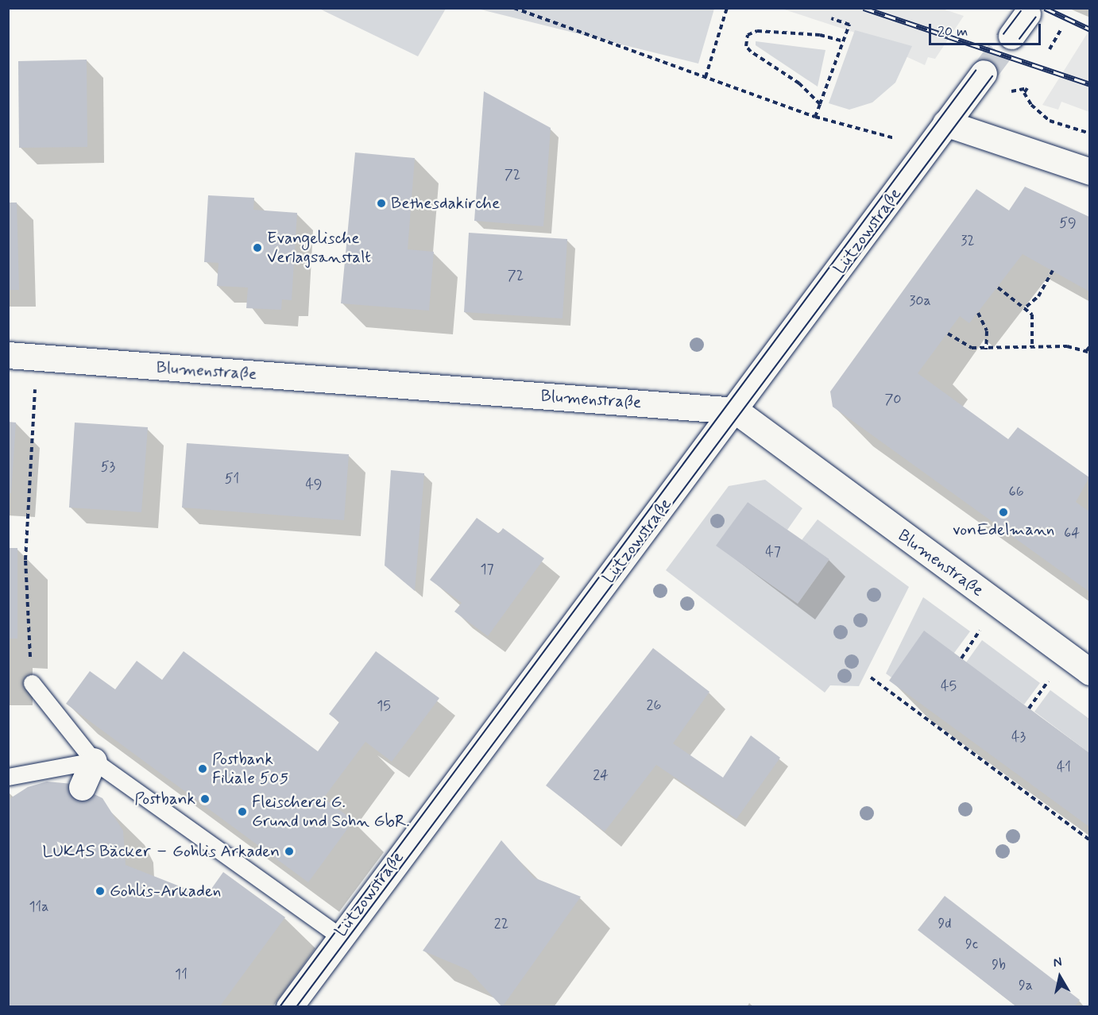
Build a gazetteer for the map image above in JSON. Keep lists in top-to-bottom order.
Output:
{
  "streets": {
    "street": ["Lützowstraße", "Blumenstraße"]
  },
  "crossings": [
    ["Lützowstraße", "Blumenstraße"]
  ],
  "places": [
    "Bethesdakirche",
    "Evangelische Verlagsanstalt",
    "vonEdelmann",
    "Postbank Filiale 505",
    "Postbank",
    "Fleischerei G. Grund und Sohn GbR.",
    "LUKAS Bäcker – Gohlis Arkaden",
    "Gohlis-Arkaden"
  ],
  "house_numbers": [
    "72",
    "59",
    "32",
    "72",
    "30a",
    "70",
    "53",
    "51",
    "49",
    "66",
    "64",
    "47",
    "17",
    "45",
    "26",
    "15",
    "43",
    "41",
    "24",
    "11a",
    "22",
    "9d",
    "9c",
    "9b",
    "11",
    "9a"
  ],
  "scale_bar": "20 m",
  "north": "top"
}
